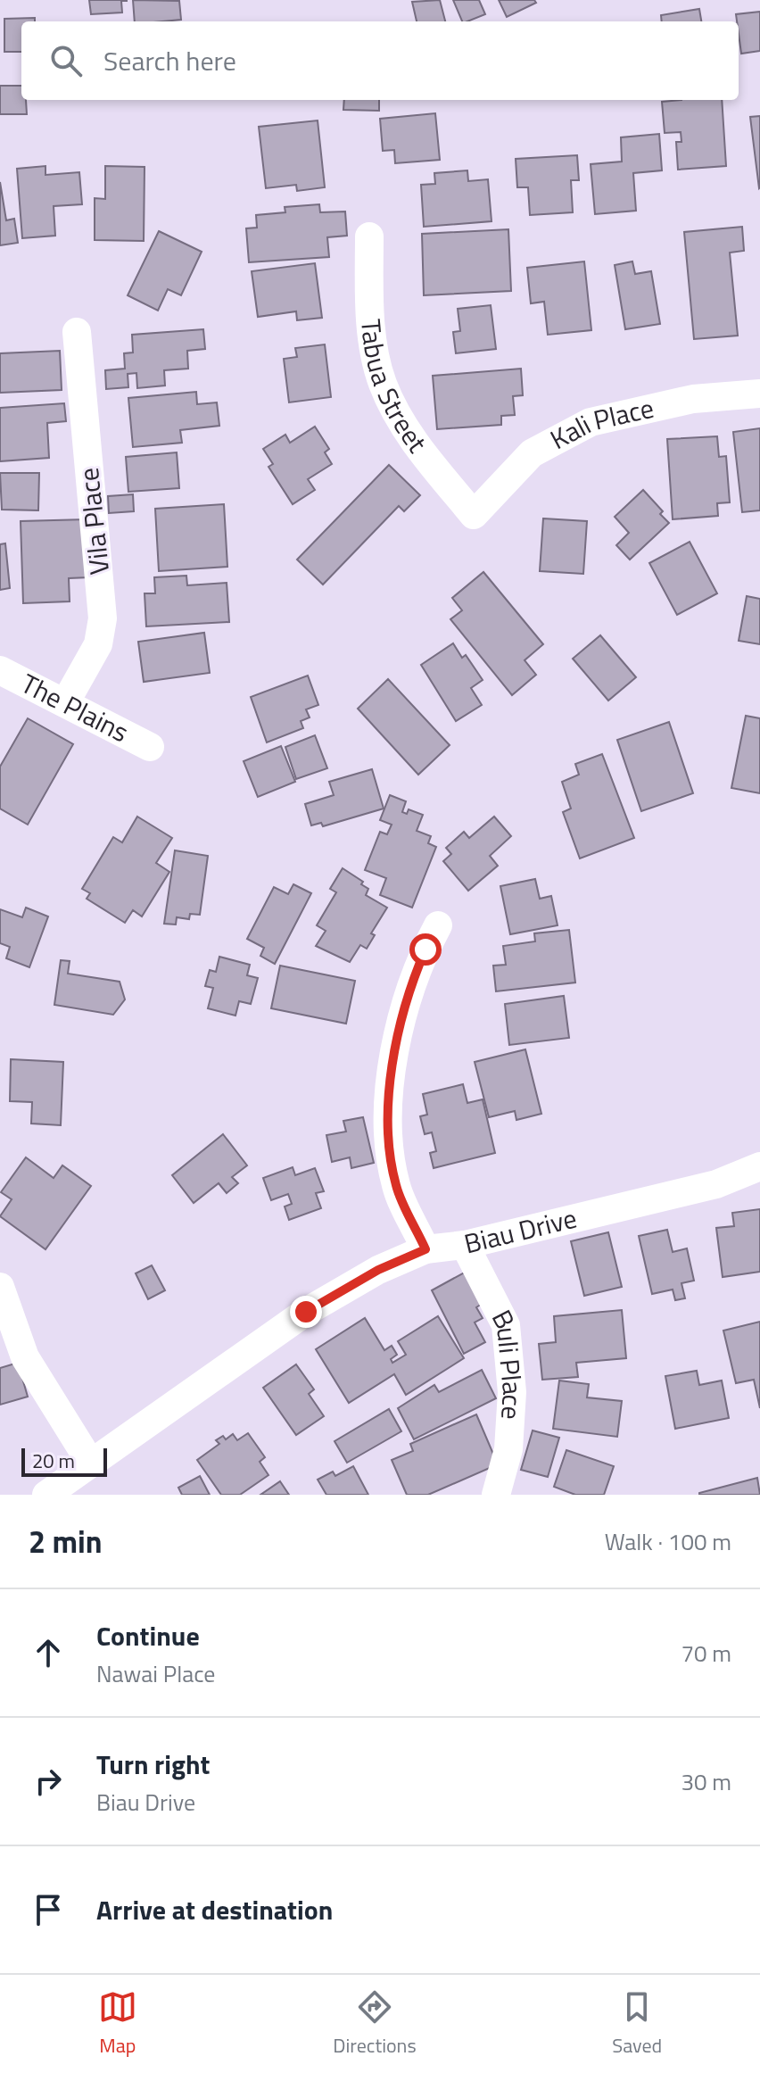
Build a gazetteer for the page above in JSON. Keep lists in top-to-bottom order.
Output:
{
  "streets": {
    "street": [
      "Tabua Street",
      "Kali Place",
      "Vila Place",
      "The Plains",
      "Biau Drive",
      "Buli Place"
    ]
  },
  "crossings": [
    ["Tabua Street", "Kali Place"],
    ["Vila Place", "The Plains"],
    ["Biau Drive", "Buli Place"]
  ],
  "scale_bar": "20 m",
  "page": {
    "search": "Search here",
    "scale": "20 m",
    "heading": ["2 min", "Walk · 100 m"],
    "list": [
      ["Continue", "Nawai Place", "70 m"],
      ["Turn right", "Biau Drive", "30 m"],
      "Arrive at destination"
    ],
    "nav": ["Map", "Directions", "Saved"]
  }
}
